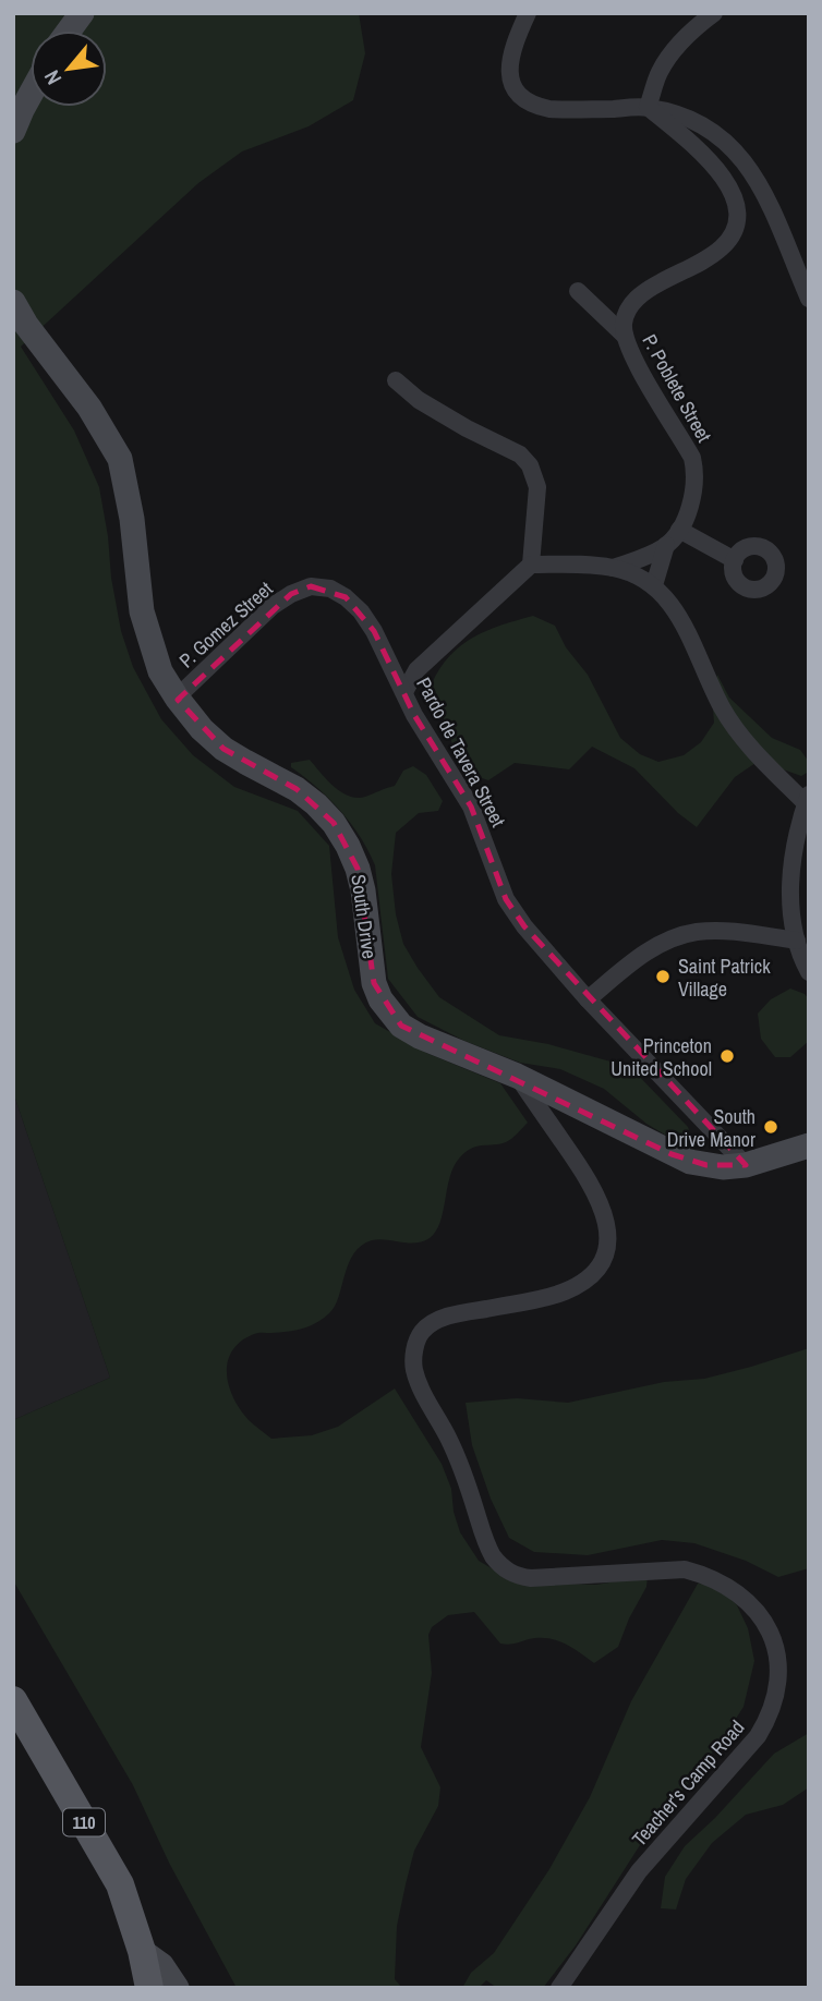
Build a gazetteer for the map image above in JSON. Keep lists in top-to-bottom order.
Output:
{
  "streets": {
    "main road": ["South Drive", "110"],
    "street": [
      "P. Poblete Street",
      "P. Gomez Street",
      "Pardo de Tavera Street",
      "Teacher's Camp Road"
    ]
  },
  "crossings": [
    ["P. Gomez Street", "Pardo de Tavera Street"],
    ["P. Gomez Street", "South Drive"],
    ["Pardo de Tavera Street", "South Drive"],
    ["South Drive", "Teacher's Camp Road"]
  ],
  "places": ["Saint Patrick Village", "Princeton United School", "South Drive Manor"],
  "north": "bottom left"
}
